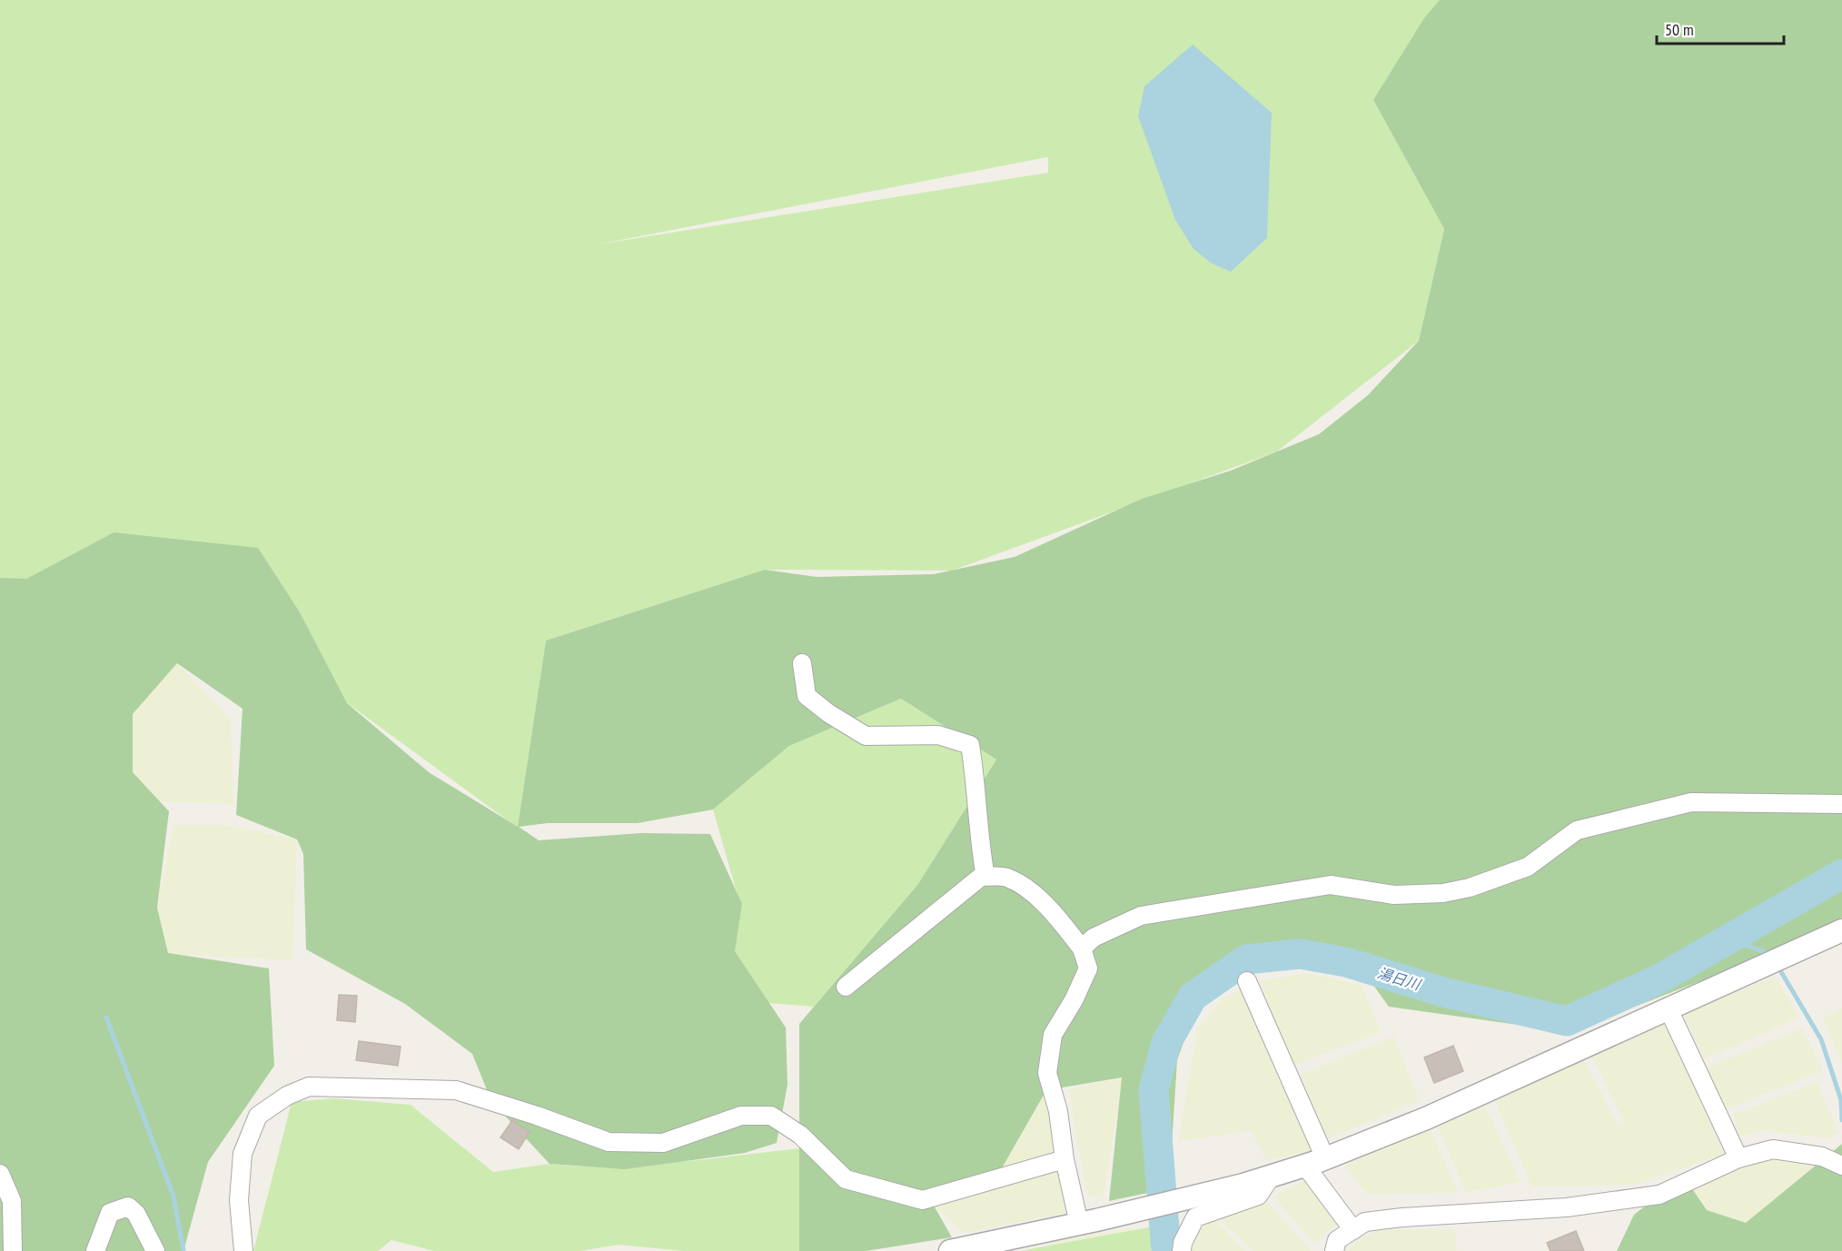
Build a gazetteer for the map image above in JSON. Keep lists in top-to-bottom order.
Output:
{
  "water": ["湯日川"],
  "scale_bar": "50 m"
}
